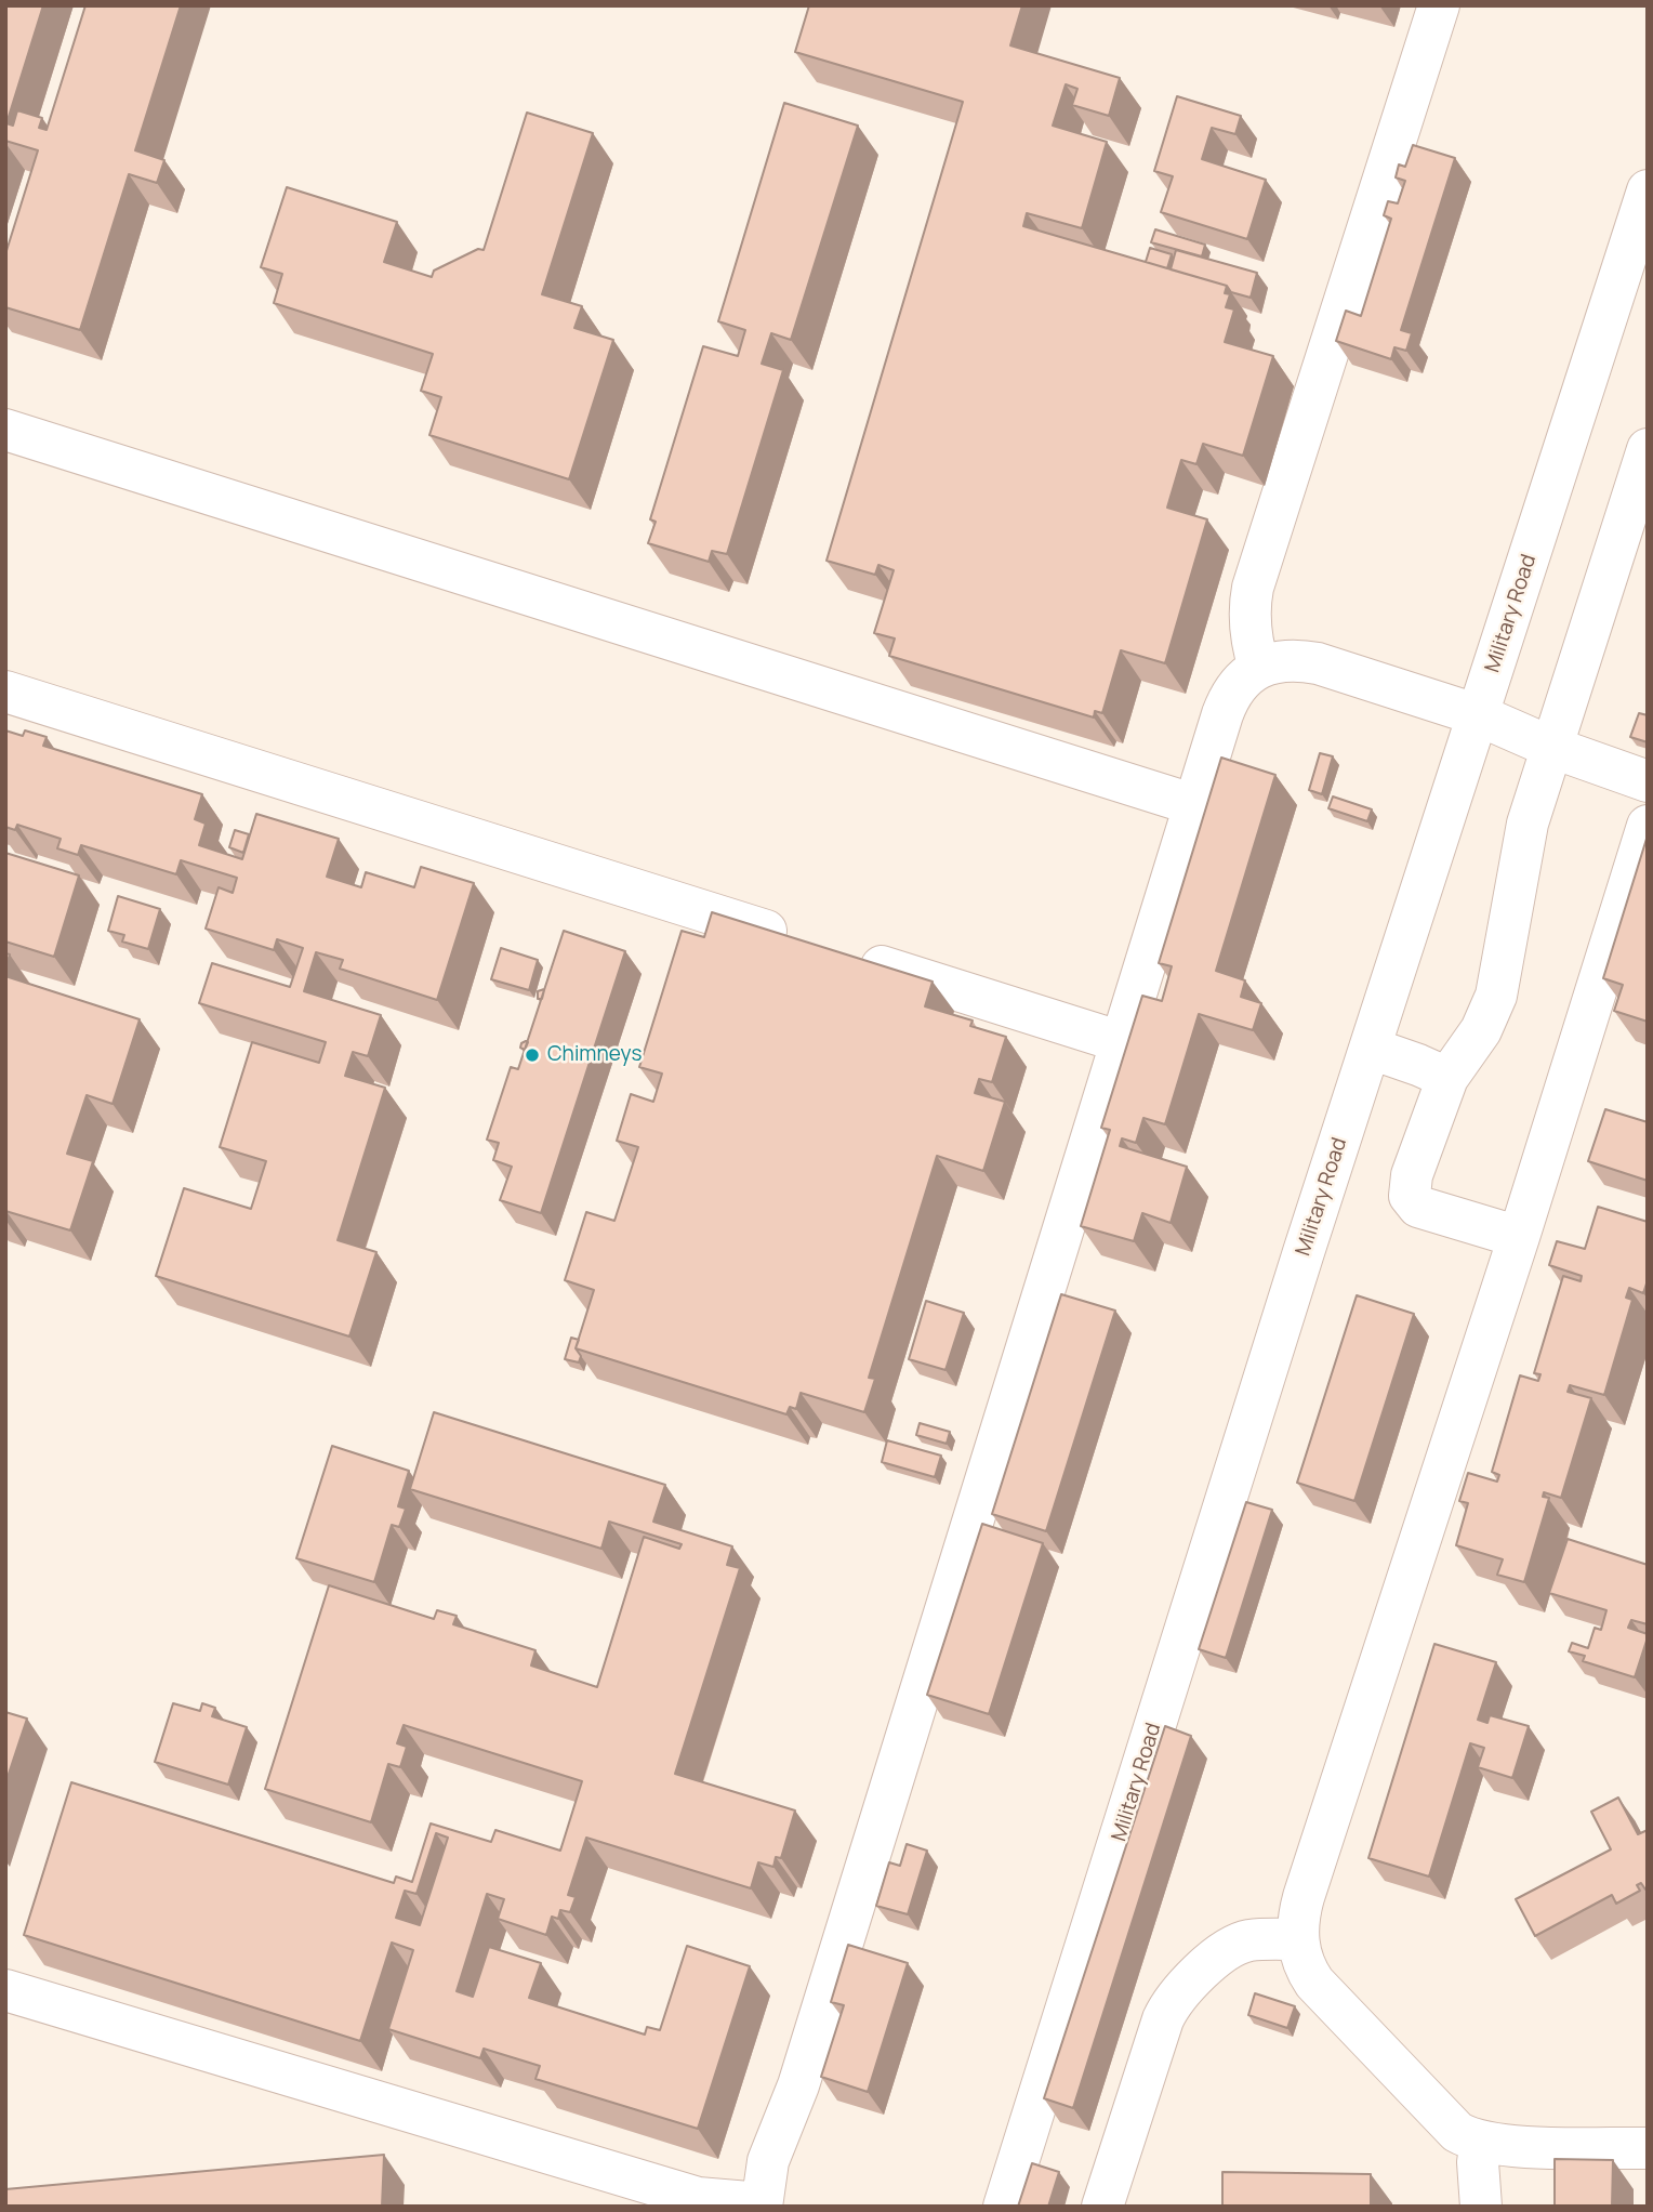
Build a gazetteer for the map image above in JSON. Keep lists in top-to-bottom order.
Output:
{
  "streets": {
    "street": ["Military Road"]
  },
  "places": ["Chimneys"]
}
